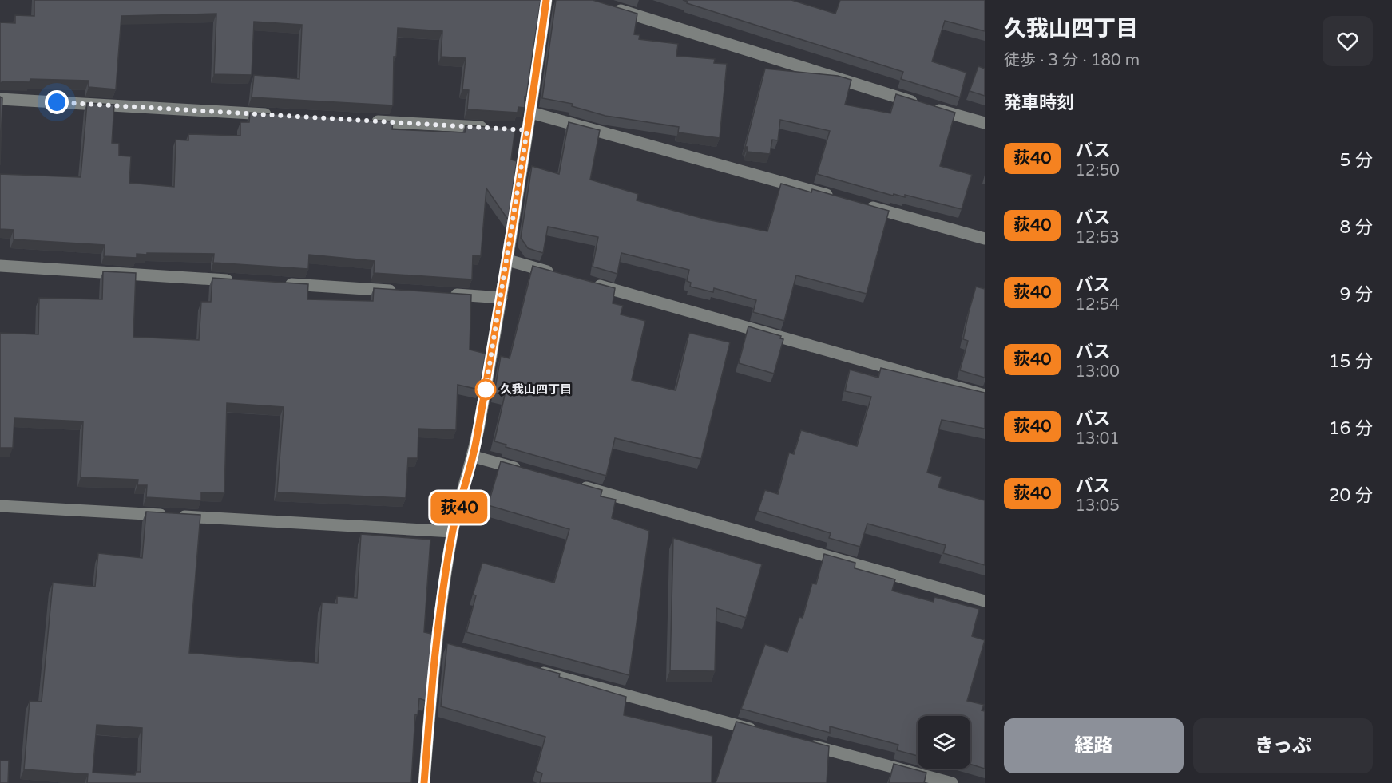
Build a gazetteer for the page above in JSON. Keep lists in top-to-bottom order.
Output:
{
  "places": ["久我山四丁目"],
  "lines": ["bus line 荻40"],
  "page": {
    "on_map": "荻40",
    "heading": [
      ["久我山四丁目", "徒歩 · 3 分 · 180 m"],
      "発車時刻"
    ],
    "list": [
      {
        "mark": "荻40",
        "name": "バス",
        "note": "12:50",
        "value": "5 分"
      },
      {
        "mark": "荻40",
        "name": "バス",
        "note": "12:53",
        "value": "8 分"
      },
      {
        "mark": "荻40",
        "name": "バス",
        "note": "12:54",
        "value": "9 分"
      },
      {
        "mark": "荻40",
        "name": "バス",
        "note": "13:00",
        "value": "15 分"
      },
      {
        "mark": "荻40",
        "name": "バス",
        "note": "13:01",
        "value": "16 分"
      },
      {
        "mark": "荻40",
        "name": "バス",
        "note": "13:05",
        "value": "20 分"
      }
    ],
    "buttons": ["経路", "きっぷ"]
  }
}
